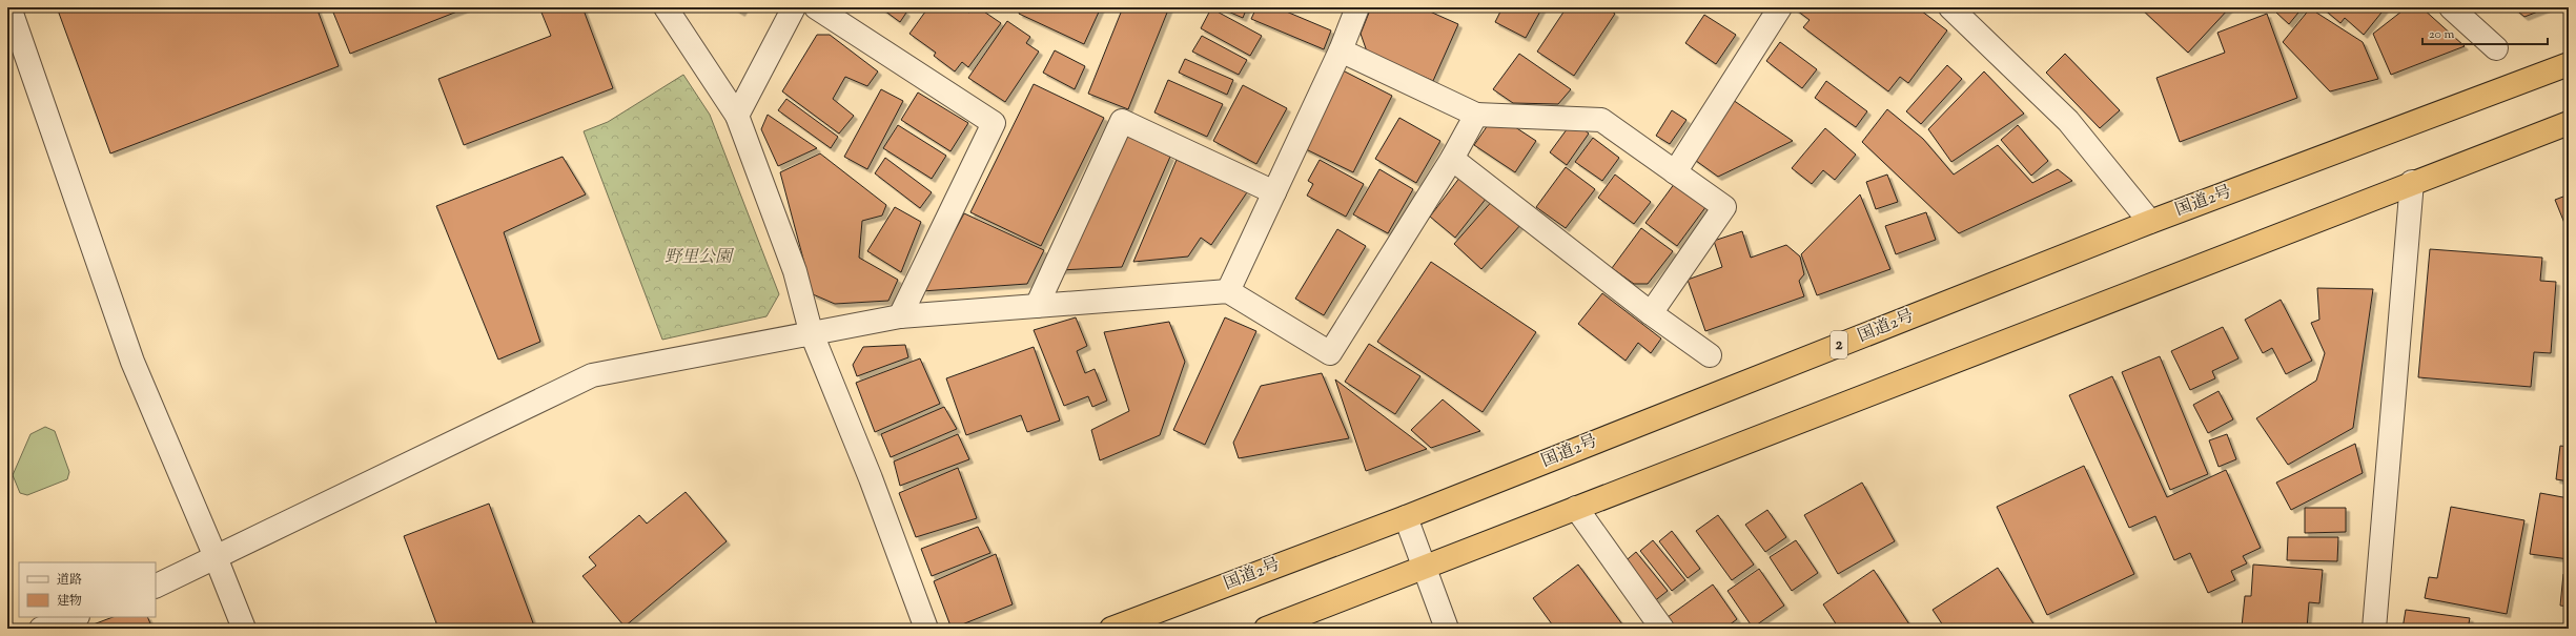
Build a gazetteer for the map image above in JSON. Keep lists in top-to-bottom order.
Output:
{
  "streets": {
    "highway": ["国道2号", "2"]
  },
  "parks": ["野里公園"],
  "legend": ["道路", "建物"],
  "scale_bar": "20 m"
}
